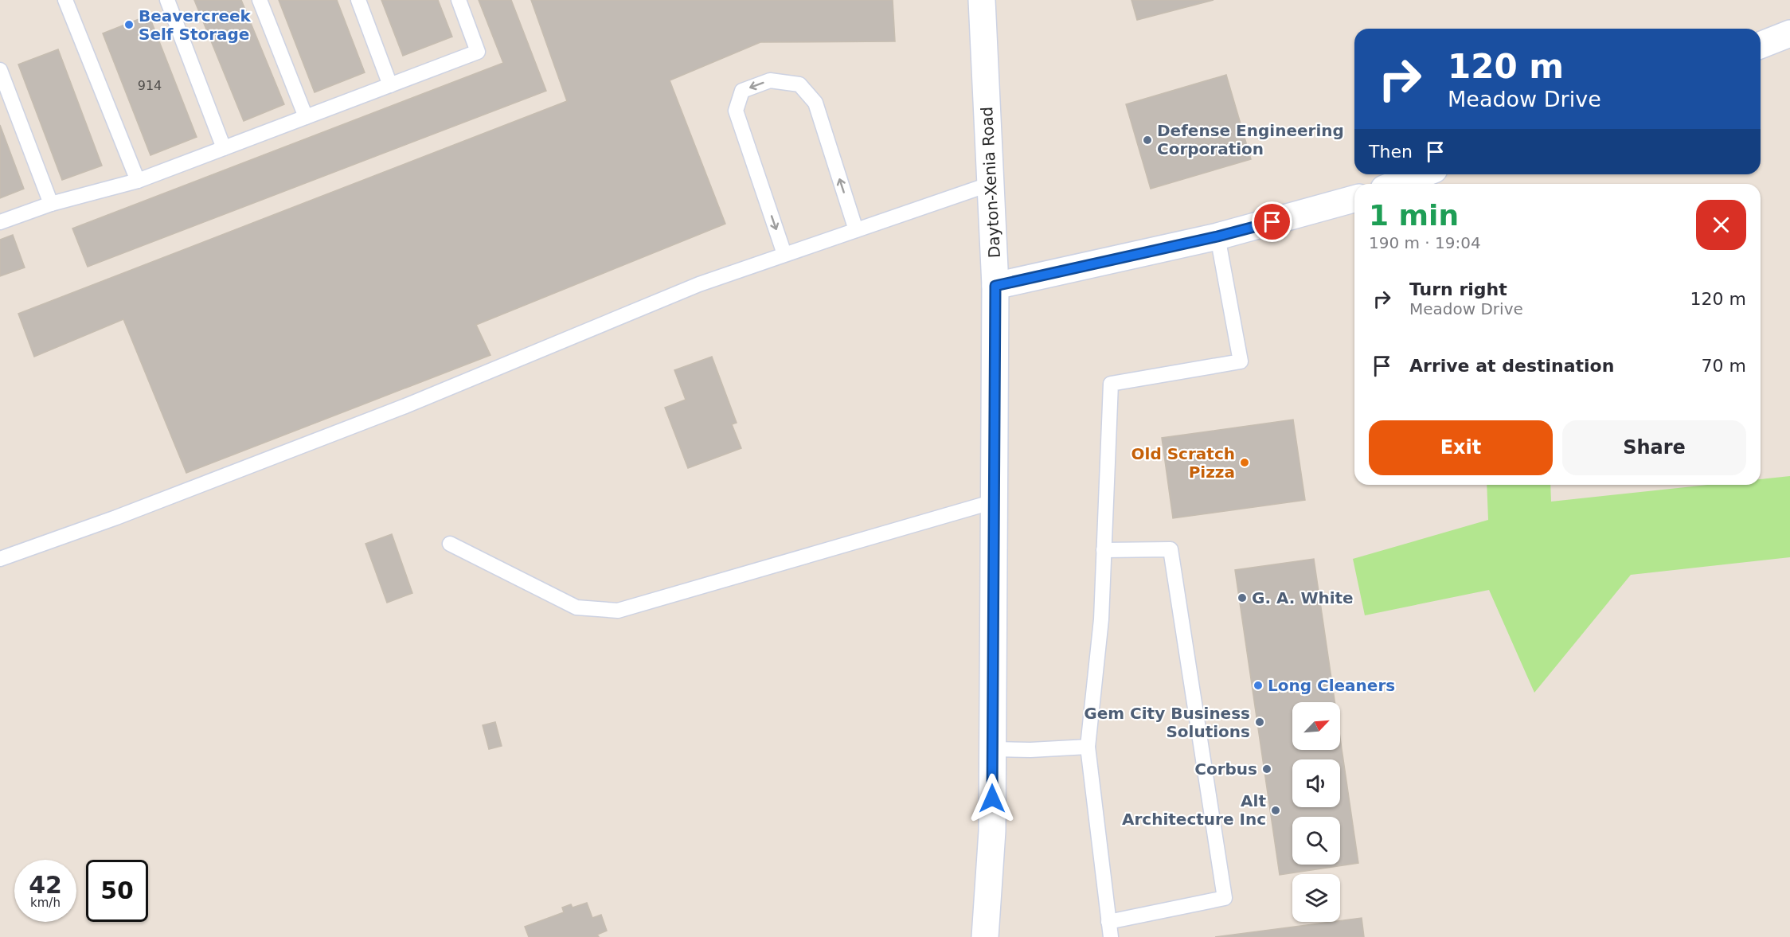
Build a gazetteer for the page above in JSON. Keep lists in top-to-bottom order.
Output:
{
  "streets": {
    "main road": ["Dayton-Xenia Road"]
  },
  "places": [
    "Beavercreek Self Storage",
    "Defense Engineering Corporation",
    "Old Scratch Pizza",
    "G. A. White",
    "Long Cleaners",
    "Gem City Business Solutions",
    "Corbus",
    "Alt Architecture Inc"
  ],
  "house_numbers": ["914"],
  "north": "top right",
  "page": {
    "turn": ["120 m", "Meadow Drive"],
    "then": "Then",
    "heading": ["1 min", "190 m · 19:04"],
    "list": [
      {
        "name": "Turn right",
        "note": "Meadow Drive",
        "value": "120 m"
      },
      {
        "name": "Arrive at destination",
        "value": "70 m"
      }
    ],
    "buttons": ["Exit", "Share"],
    "speed": "42 km/h",
    "limit": "50"
  }
}
